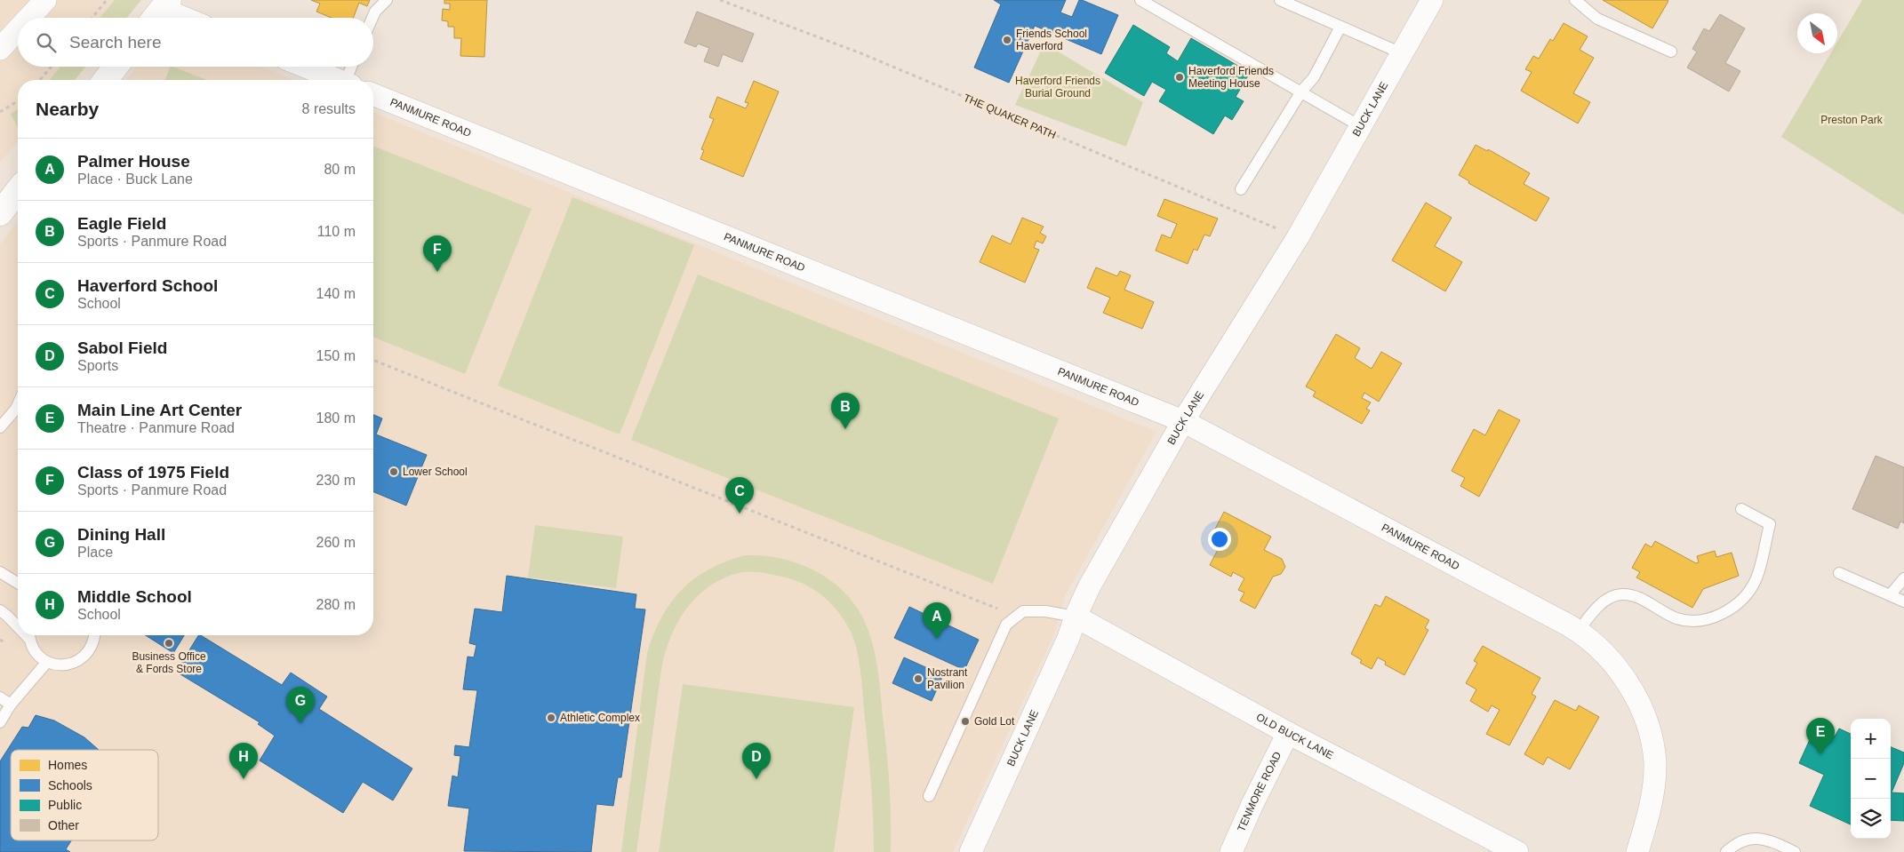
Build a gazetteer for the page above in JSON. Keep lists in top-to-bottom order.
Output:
{
  "streets": {
    "street": [
      "BUCK LANE",
      "PANMURE ROAD",
      "OLD BUCK LANE",
      "TENMORE ROAD"
    ],
    "path": ["THE QUAKER PATH"]
  },
  "crossings": [
    ["BUCK LANE", "THE QUAKER PATH"],
    ["BUCK LANE", "PANMURE ROAD"],
    ["BUCK LANE", "OLD BUCK LANE"],
    ["OLD BUCK LANE", "TENMORE ROAD"]
  ],
  "parks": ["Haverford Friends Burial Ground", "Preston Park"],
  "places": [
    "Friends School Haverford",
    "Haverford Friends Meeting House",
    "Lower School",
    "Business Office & Fords Store",
    "Nostrant Pavilion",
    "Athletic Complex",
    "Gold Lot"
  ],
  "legend": [
    "Homes",
    "Schools",
    "Public",
    "Other"
  ],
  "north": "bottom right",
  "page": {
    "search": "Search here",
    "heading": ["Nearby", "8 results"],
    "list": [
      {
        "mark": "A",
        "name": "Palmer House",
        "note": "Place · Buck Lane",
        "value": "80 m"
      },
      {
        "mark": "B",
        "name": "Eagle Field",
        "note": "Sports · Panmure Road",
        "value": "110 m"
      },
      {
        "mark": "C",
        "name": "Haverford School",
        "note": "School",
        "value": "140 m"
      },
      {
        "mark": "D",
        "name": "Sabol Field",
        "note": "Sports",
        "value": "150 m"
      },
      {
        "mark": "E",
        "name": "Main Line Art Center",
        "note": "Theatre · Panmure Road",
        "value": "180 m"
      },
      {
        "mark": "F",
        "name": "Class of 1975 Field",
        "note": "Sports · Panmure Road",
        "value": "230 m"
      },
      {
        "mark": "G",
        "name": "Dining Hall",
        "note": "Place",
        "value": "260 m"
      },
      {
        "mark": "H",
        "name": "Middle School",
        "note": "School",
        "value": "280 m"
      }
    ],
    "pins": [
      "F",
      "B",
      "C",
      "A",
      "G",
      "E",
      "D",
      "H"
    ],
    "map_buttons": ["+", "−"]
  }
}
